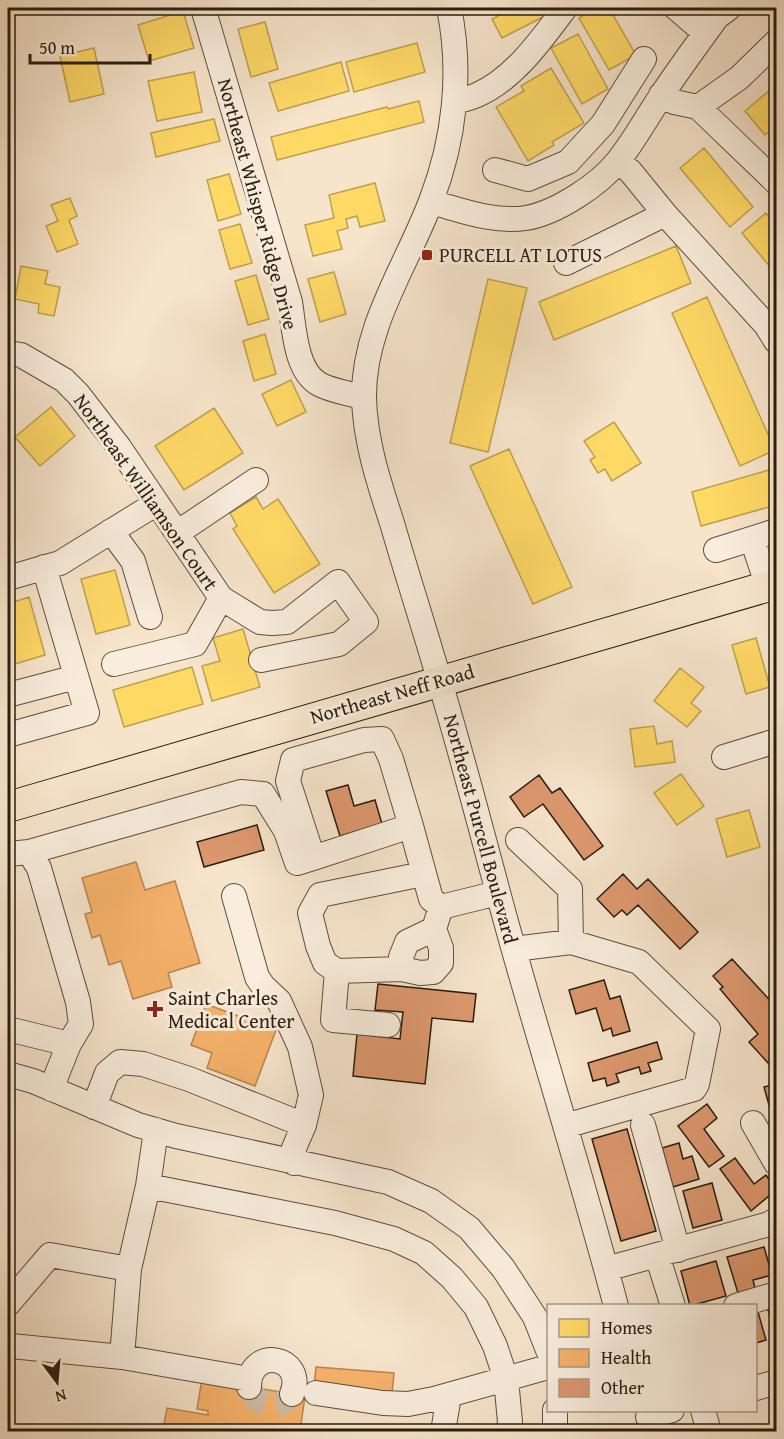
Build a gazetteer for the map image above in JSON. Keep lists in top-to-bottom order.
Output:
{
  "streets": {
    "main road": ["Northeast Neff Road"],
    "street": ["Northeast Whisper Ridge Drive", "Northeast Williamson Court", "Northeast Purcell Boulevard"]
  },
  "crossings": [
    ["Northeast Whisper Ridge Drive", "Northeast Purcell Boulevard"],
    ["Northeast Neff Road", "Northeast Purcell Boulevard"]
  ],
  "places": {
    "transit": ["PURCELL AT LOTUS"],
    "health": ["Saint Charles Medical Center"]
  },
  "legend": ["Homes", "Health", "Other"],
  "scale_bar": "50 m",
  "north": "bottom"
}
